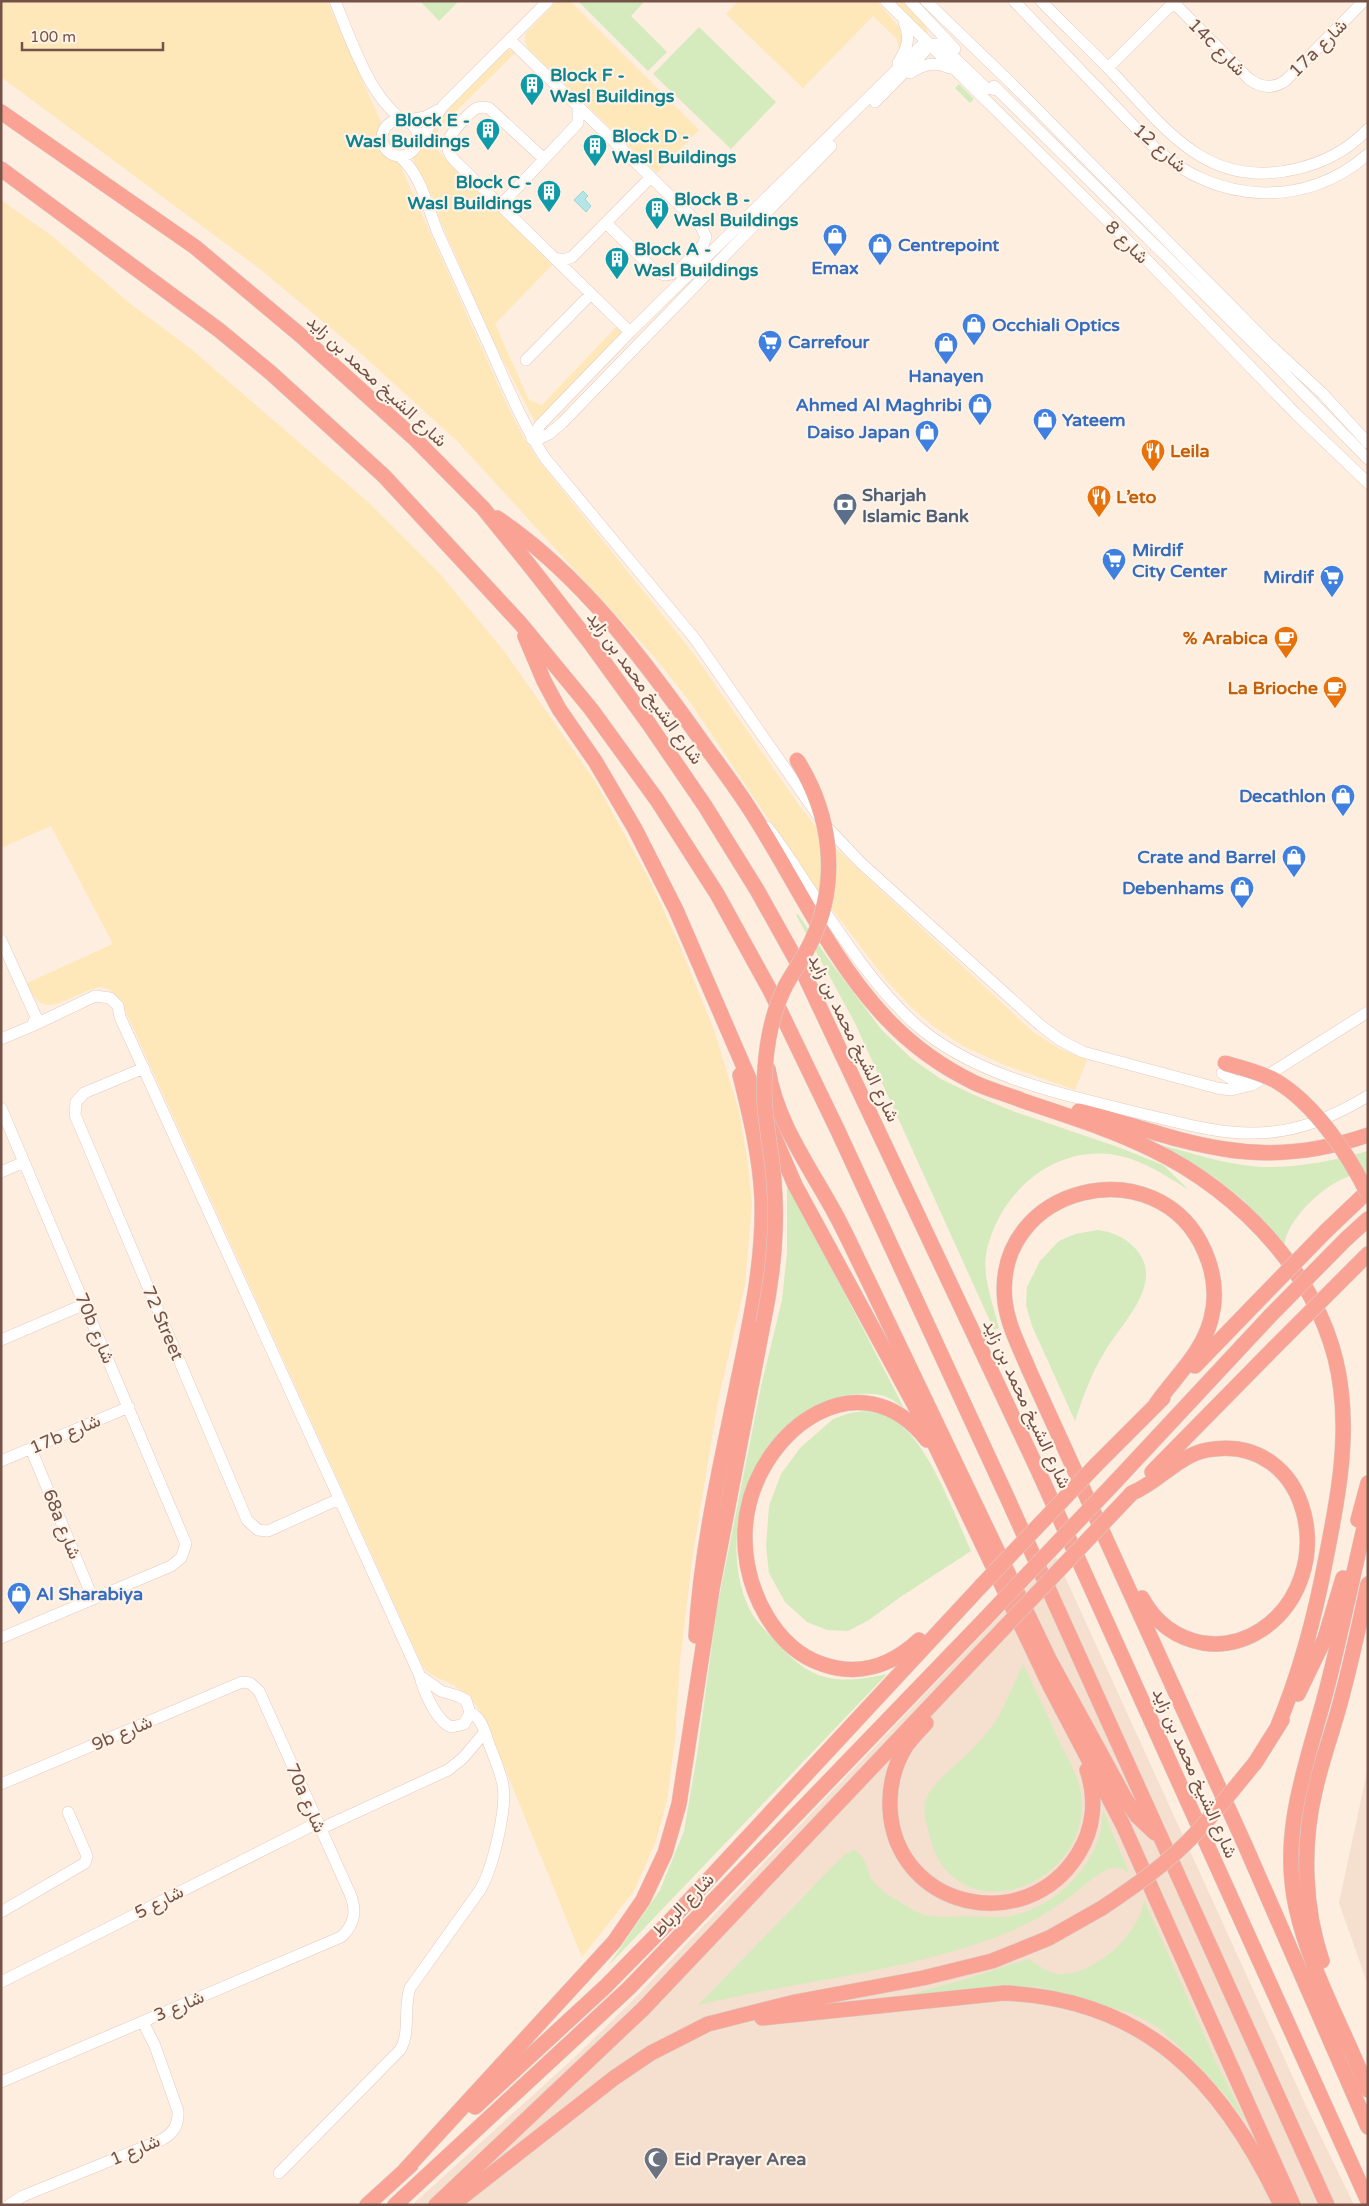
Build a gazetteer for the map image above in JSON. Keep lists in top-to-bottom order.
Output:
{
  "streets": {
    "highway": ["شارع الشيخ محمد بن زايد", "شارع الرباط"],
    "street": [
      "14c شارع",
      "17a شارع",
      "شارع 12",
      "شارع 8",
      "72 Street",
      "70b شارع",
      "17b شارع",
      "68a شارع",
      "9b شارع",
      "70a شارع",
      "شارع 5",
      "شارع 3",
      "شارع 1"
    ]
  },
  "crossings": [
    ["14c شارع", "17a شارع"],
    ["70b شارع", "17b شارع"],
    ["70b شارع", "68a شارع"],
    ["17b شارع", "68a شارع"],
    ["9b شارع", "70a شارع"],
    ["70a شارع", "شارع 5"],
    ["70a شارع", "شارع 3"],
    ["شارع 3", "شارع 1"]
  ],
  "places": {
    "building": [
      "Block F - Wasl Buildings",
      "Block E - Wasl Buildings",
      "Block D - Wasl Buildings",
      "Block C - Wasl Buildings",
      "Block B - Wasl Buildings",
      "Block A - Wasl Buildings"
    ],
    "shop": [
      "Emax",
      "Centrepoint",
      "Occhiali Optics",
      "Hanayen",
      "Ahmed Al Maghribi",
      "Yateem",
      "Daiso Japan",
      "Decathlon",
      "Crate and Barrel",
      "Debenhams",
      "Al Sharabiya"
    ],
    "supermarket": ["Carrefour", "Mirdif City Center", "Mirdif"],
    "restaurant": ["Leila", "L’eto"],
    "bank": ["Sharjah Islamic Bank"],
    "cafe": ["% Arabica", "La Brioche"],
    "mosque": ["Eid Prayer Area"]
  },
  "scale_bar": "100 m"
}
